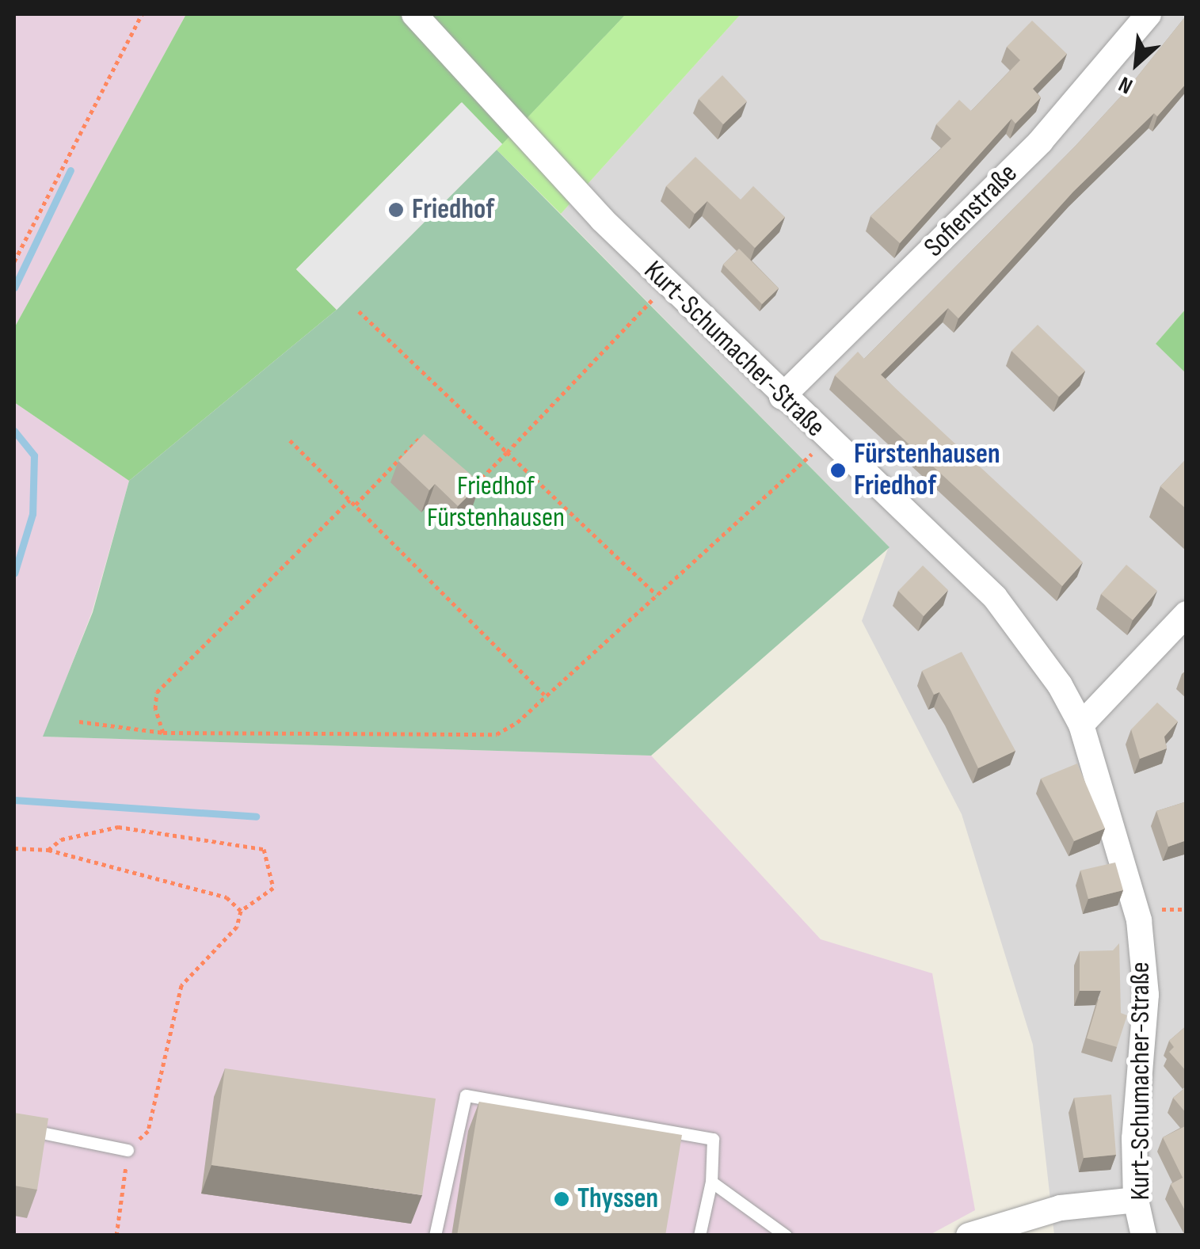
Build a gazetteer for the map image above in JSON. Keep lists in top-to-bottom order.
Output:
{
  "streets": {
    "street": ["Sofienstraße", "Kurt-Schumacher-Straße"]
  },
  "crossings": [
    ["Sofienstraße", "Kurt-Schumacher-Straße"]
  ],
  "parks": ["Friedhof Fürstenhausen"],
  "places": ["Friedhof", "Fürstenhausen Friedhof", "Thyssen"],
  "north": "bottom left"
}
